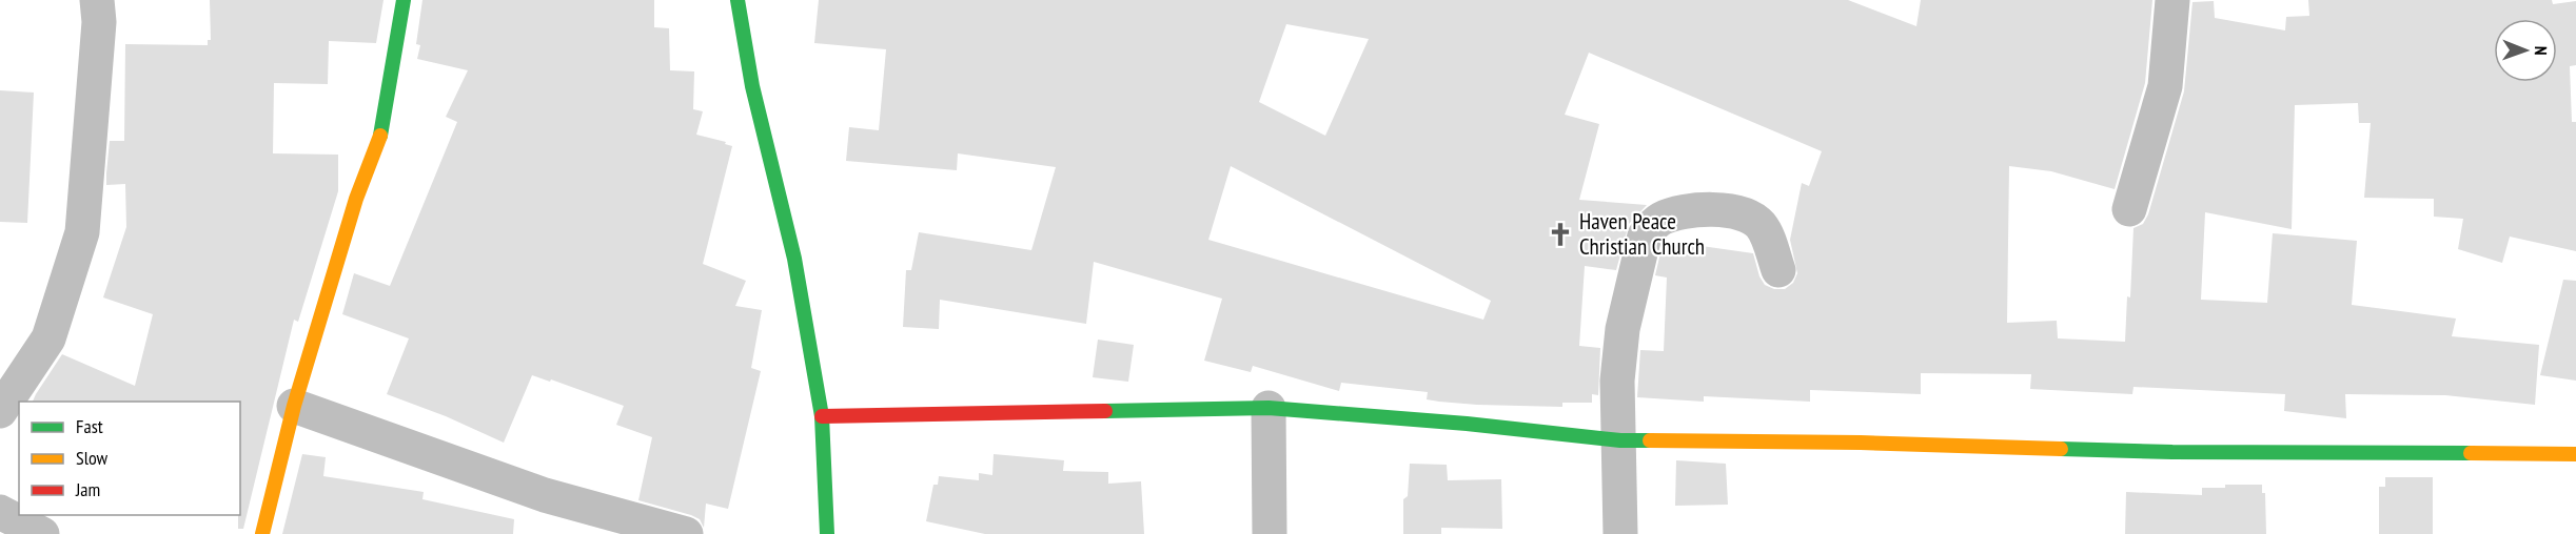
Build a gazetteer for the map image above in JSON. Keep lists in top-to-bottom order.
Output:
{
  "places": {
    "church": ["Haven Peace Christian Church"]
  },
  "legend": ["Fast", "Slow", "Jam"],
  "north": "right"
}
